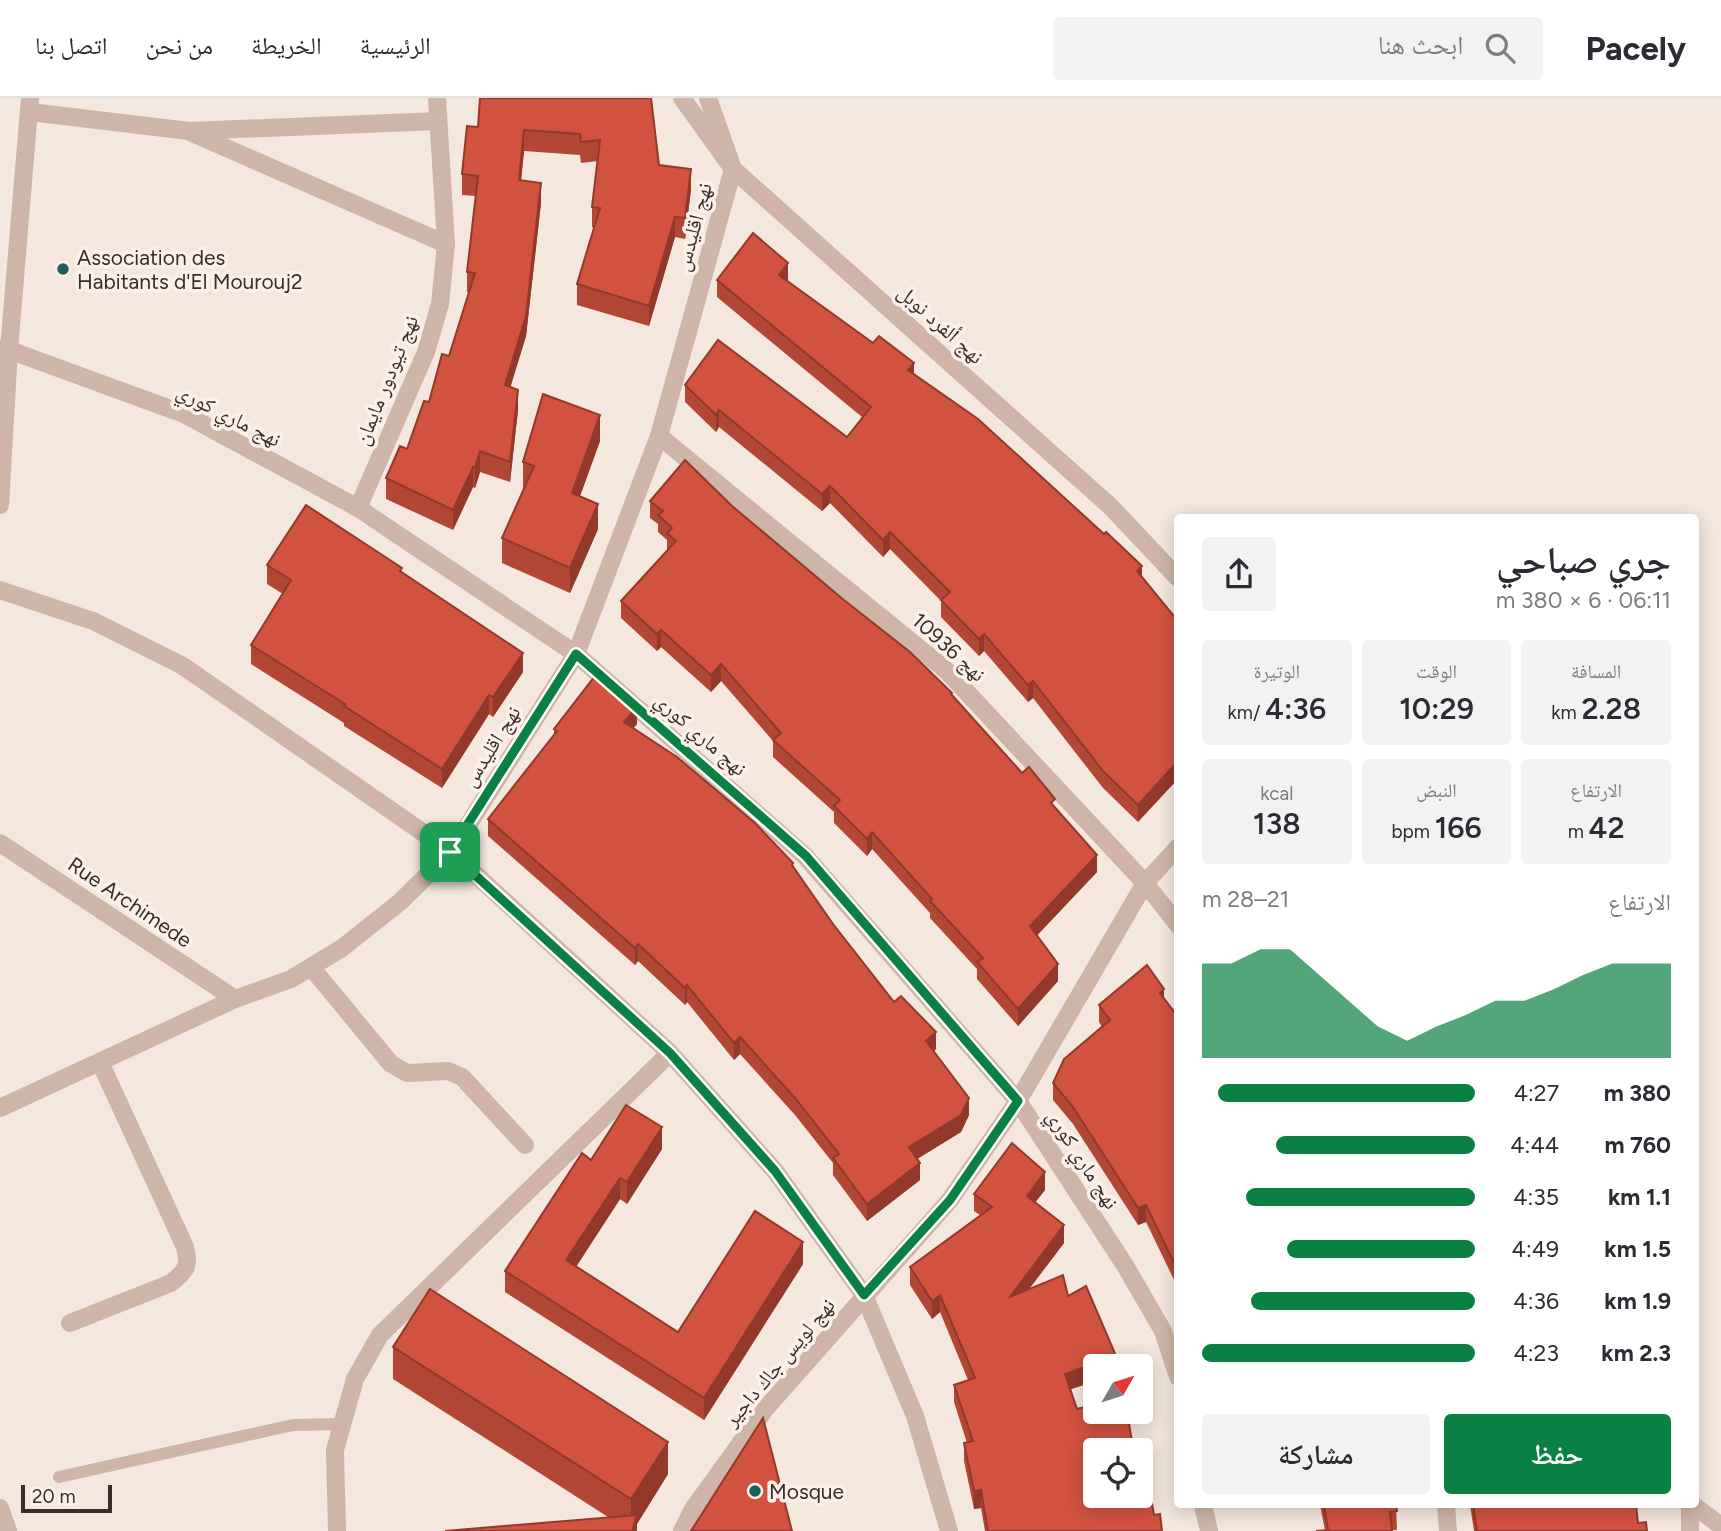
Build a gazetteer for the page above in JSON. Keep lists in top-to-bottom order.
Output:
{
  "streets": {
    "street": [
      "نهج اقليدس",
      "نهج ألفرد نوبل",
      "نهج تيودور مايمان",
      "نهج ماري كوري",
      "نهج 10936",
      "Rue Archimede",
      "نهج لويس جاك داجير"
    ]
  },
  "crossings": [
    ["نهج اقليدس", "نهج ألفرد نوبل"],
    ["نهج اقليدس", "نهج ماري كوري"],
    ["نهج اقليدس", "نهج 10936"],
    ["نهج اقليدس", "Rue Archimede"],
    ["نهج تيودور مايمان", "نهج ماري كوري"],
    ["نهج ماري كوري", "نهج لويس جاك داجير"],
    ["نهج 10936", "نهج لويس جاك داجير"]
  ],
  "places": ["Association des Habitants d'El Mourouj2", "Mosque"],
  "scale_bar": "20 m",
  "north": "top right",
  "page": {
    "header": "Pacely",
    "search": "ابحث هنا",
    "nav": [
      "الرئيسية",
      "الخريطة",
      "من نحن",
      "اتصل بنا"
    ],
    "heading": ["جري صباحي", "06:11 · 6 × 380 m"],
    "stats": [
      ["المسافة", "2.28 km"],
      ["الوقت", "10:29"],
      ["الوتيرة", "4:36 /km"],
      ["الارتفاع", "42 m"],
      ["النبض", "166 bpm"],
      ["kcal", "138"]
    ],
    "chart": ["الارتفاع", "21–28 m"],
    "list": [
      {
        "name": "380 m",
        "note": "4:27"
      },
      {
        "name": "760 m",
        "note": "4:44"
      },
      {
        "name": "1.1 km",
        "note": "4:35"
      },
      {
        "name": "1.5 km",
        "note": "4:49"
      },
      {
        "name": "1.9 km",
        "note": "4:36"
      },
      {
        "name": "2.3 km",
        "note": "4:23"
      }
    ],
    "buttons": ["حفظ", "مشاركة"],
    "scale": "20 m"
  }
}
